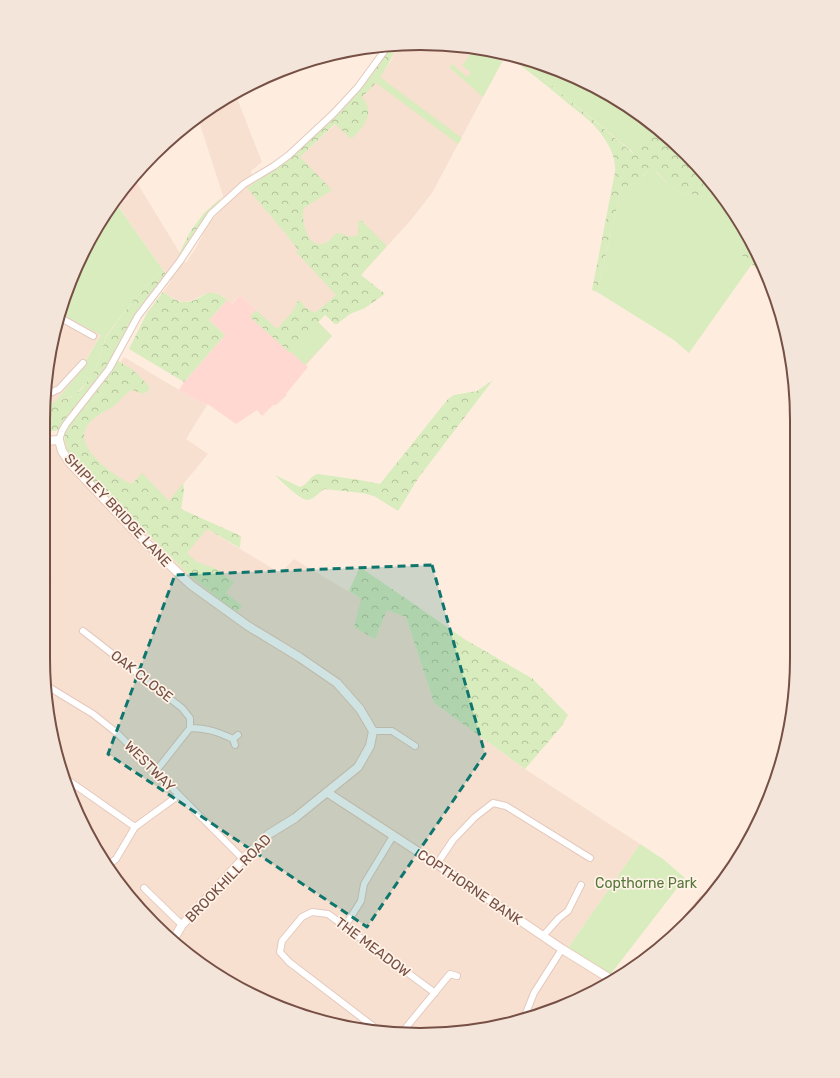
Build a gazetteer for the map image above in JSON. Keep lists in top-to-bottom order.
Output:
{
  "streets": {
    "street": [
      "SHIPLEY BRIDGE LANE",
      "OAK CLOSE",
      "WESTWAY",
      "BROOKHILL ROAD",
      "COPTHORNE BANK",
      "THE MEADOW"
    ]
  },
  "crossings": [
    ["WESTWAY", "BROOKHILL ROAD"],
    ["BROOKHILL ROAD", "COPTHORNE BANK"]
  ],
  "parks": ["Copthorne Park"]
}
